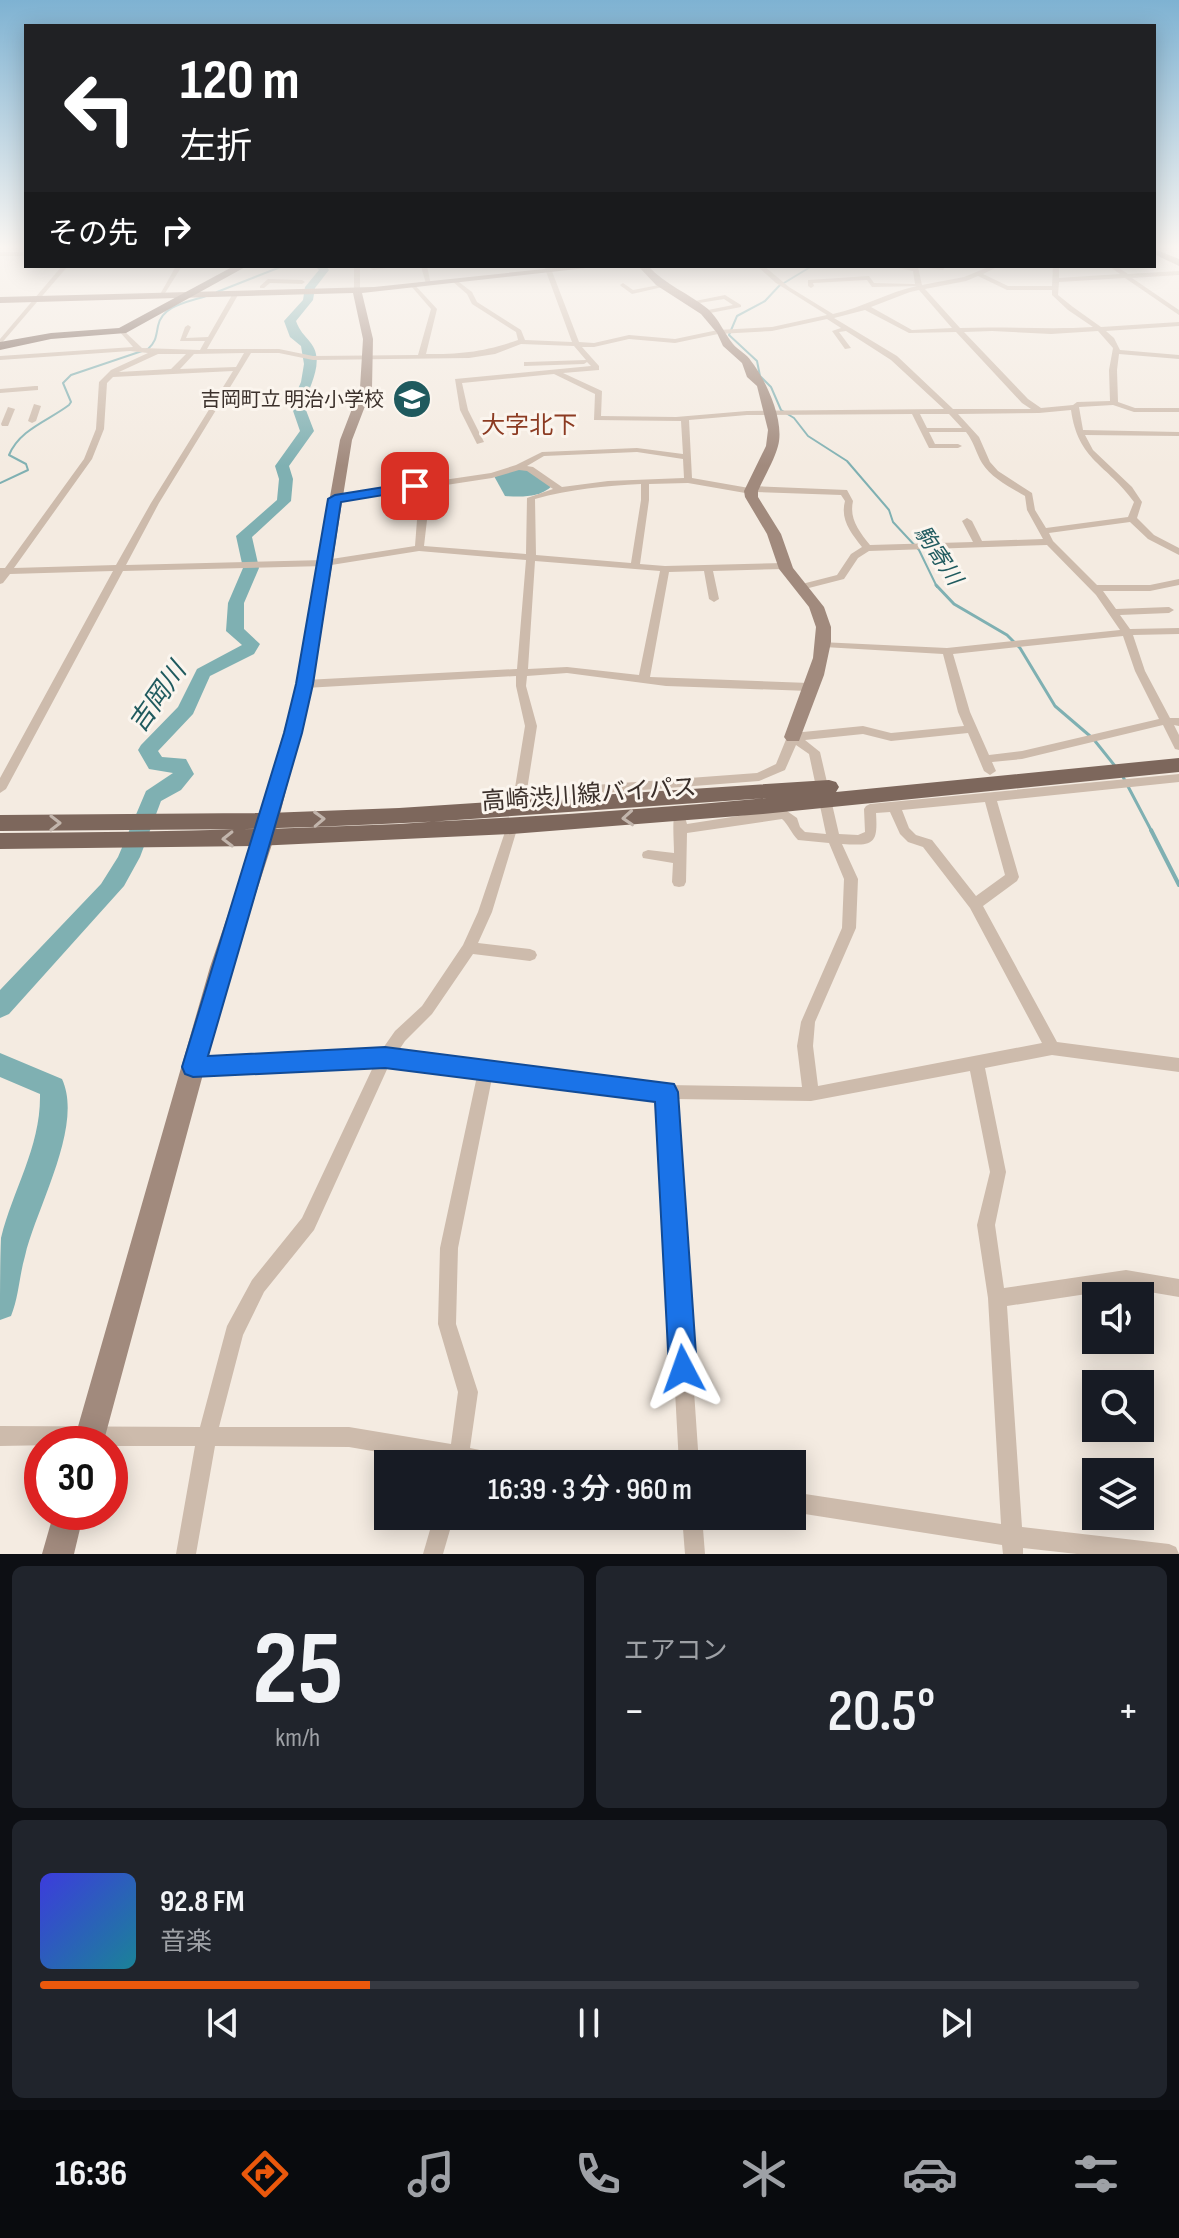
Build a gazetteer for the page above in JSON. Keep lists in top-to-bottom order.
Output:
{
  "streets": {
    "main road": ["高崎渋川線バイパス"]
  },
  "districts": ["大字北下"],
  "water": ["駒寄川", "吉岡川"],
  "places": {
    "school or university": ["吉岡町立 明治小学校"]
  },
  "page": {
    "turn": ["120 m", "左折"],
    "then": "その先",
    "limit": "30",
    "trip": "16:39 · 3 分 · 960 m",
    "tile": [
      ["25", "km/h"],
      "エアコン"
    ],
    "heat": ["−", "20.5°", "+"],
    "song": ["92.8 FM", "音楽"],
    "tabs": "16:36"
  }
}
